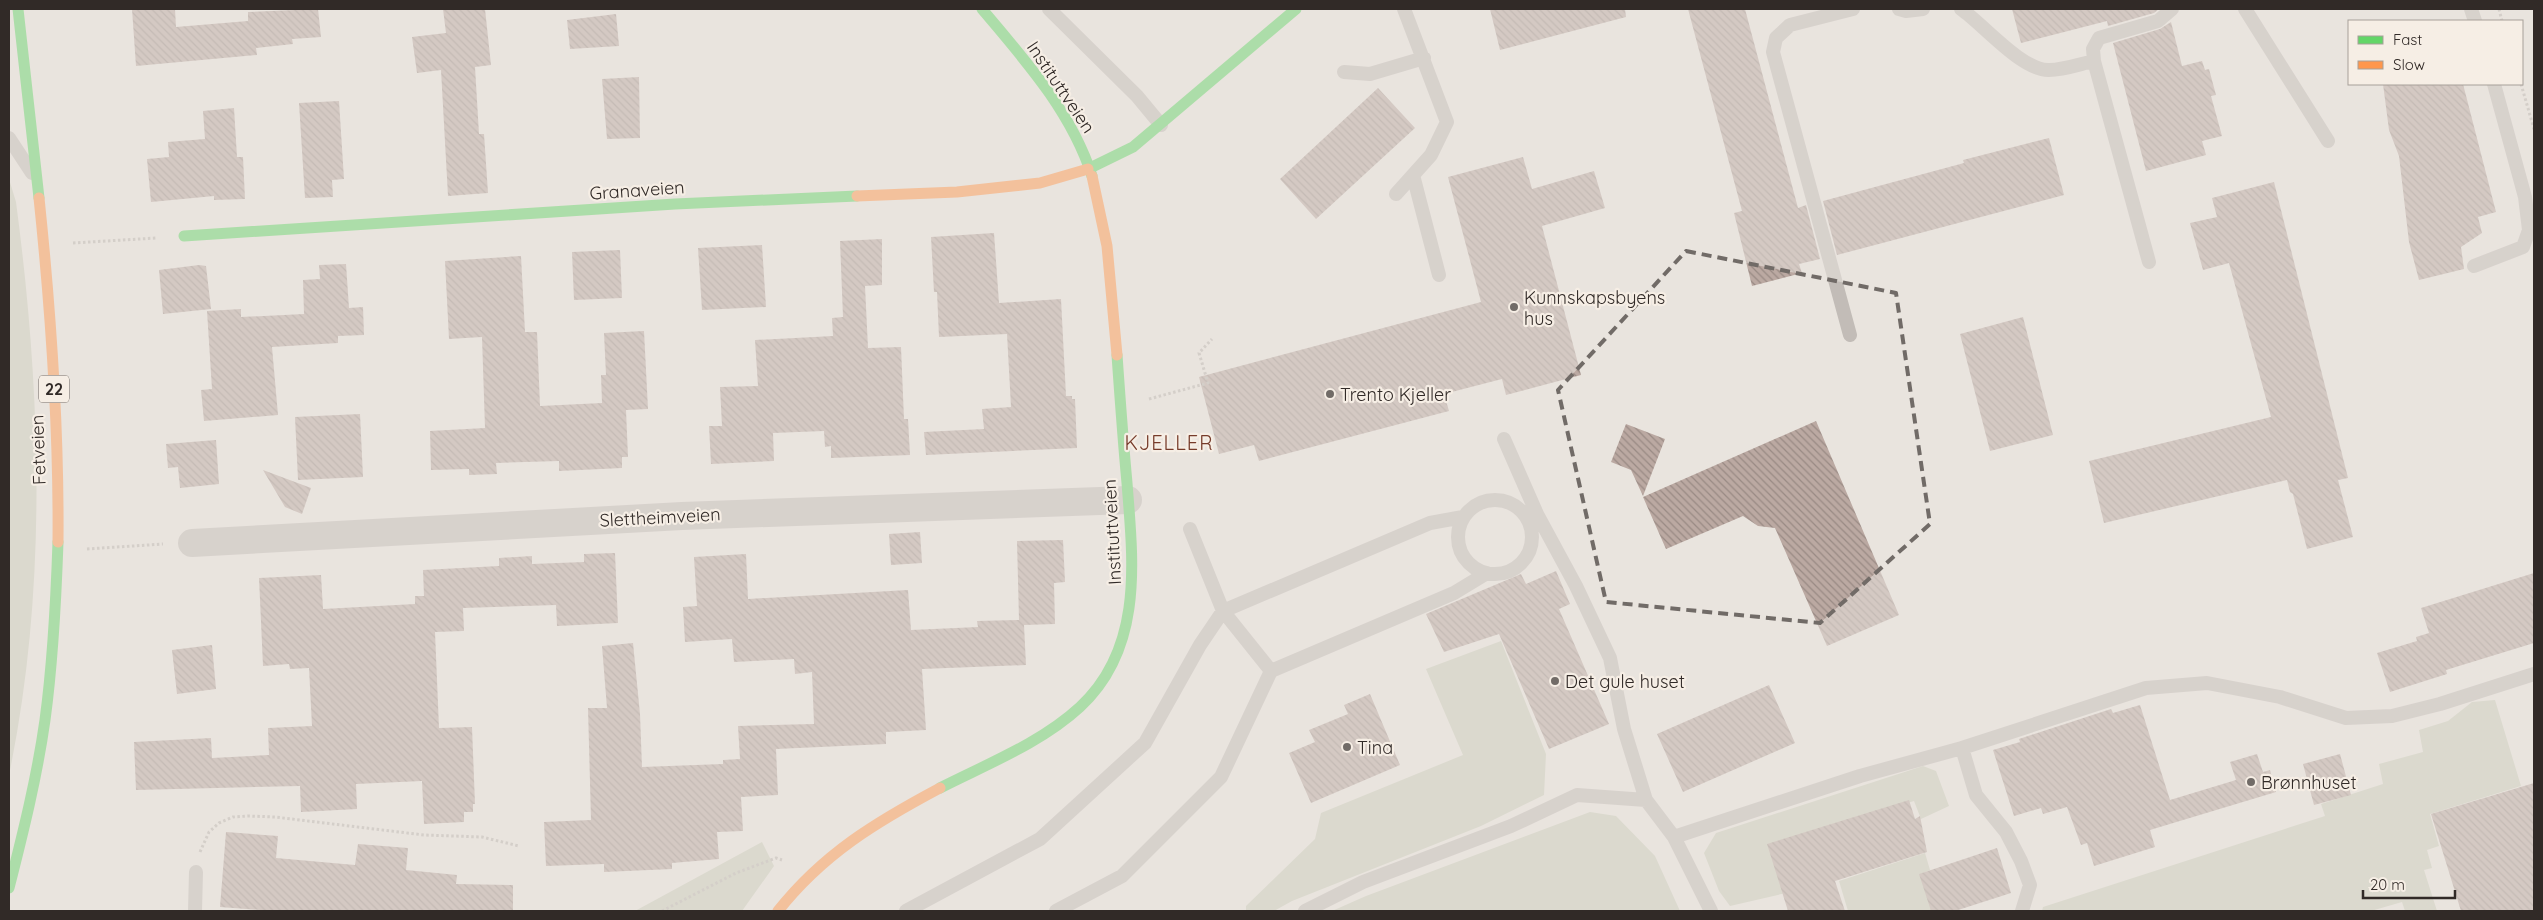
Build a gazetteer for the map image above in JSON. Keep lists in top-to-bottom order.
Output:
{
  "streets": {
    "main road": [
      "Instituttveien",
      "Granaveien",
      "22",
      "Fetveien"
    ],
    "street": ["Slettheimveien"]
  },
  "crossings": [
    ["Instituttveien", "Granaveien"],
    ["Instituttveien", "Slettheimveien"]
  ],
  "districts": ["KJELLER"],
  "places": [
    "Kunnskapsbyens hus",
    "Trento Kjeller",
    "Det gule huset",
    "Tina",
    "Brønnhuset"
  ],
  "legend": ["Fast", "Slow"],
  "scale_bar": "20 m"
}
